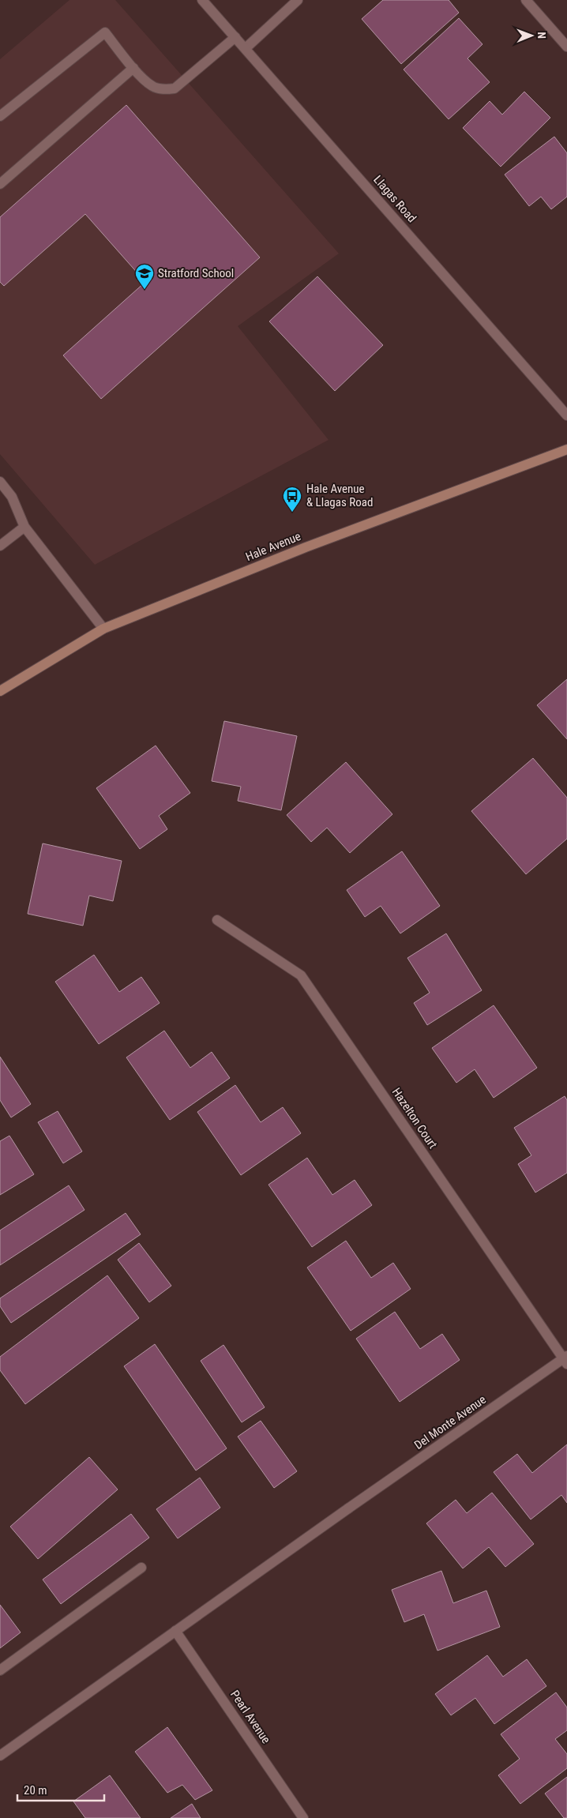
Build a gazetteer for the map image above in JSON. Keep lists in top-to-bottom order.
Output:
{
  "streets": {
    "main road": ["Hale Avenue"],
    "street": [
      "Llagas Road",
      "Hazelton Court",
      "Del Monte Avenue",
      "Pearl Avenue"
    ]
  },
  "crossings": [
    ["Hazelton Court", "Del Monte Avenue"],
    ["Del Monte Avenue", "Pearl Avenue"]
  ],
  "places": {
    "school or university": ["Stratford School"],
    "bus stop": ["Hale Avenue & Llagas Road"]
  },
  "scale_bar": "20 m",
  "north": "right"
}
